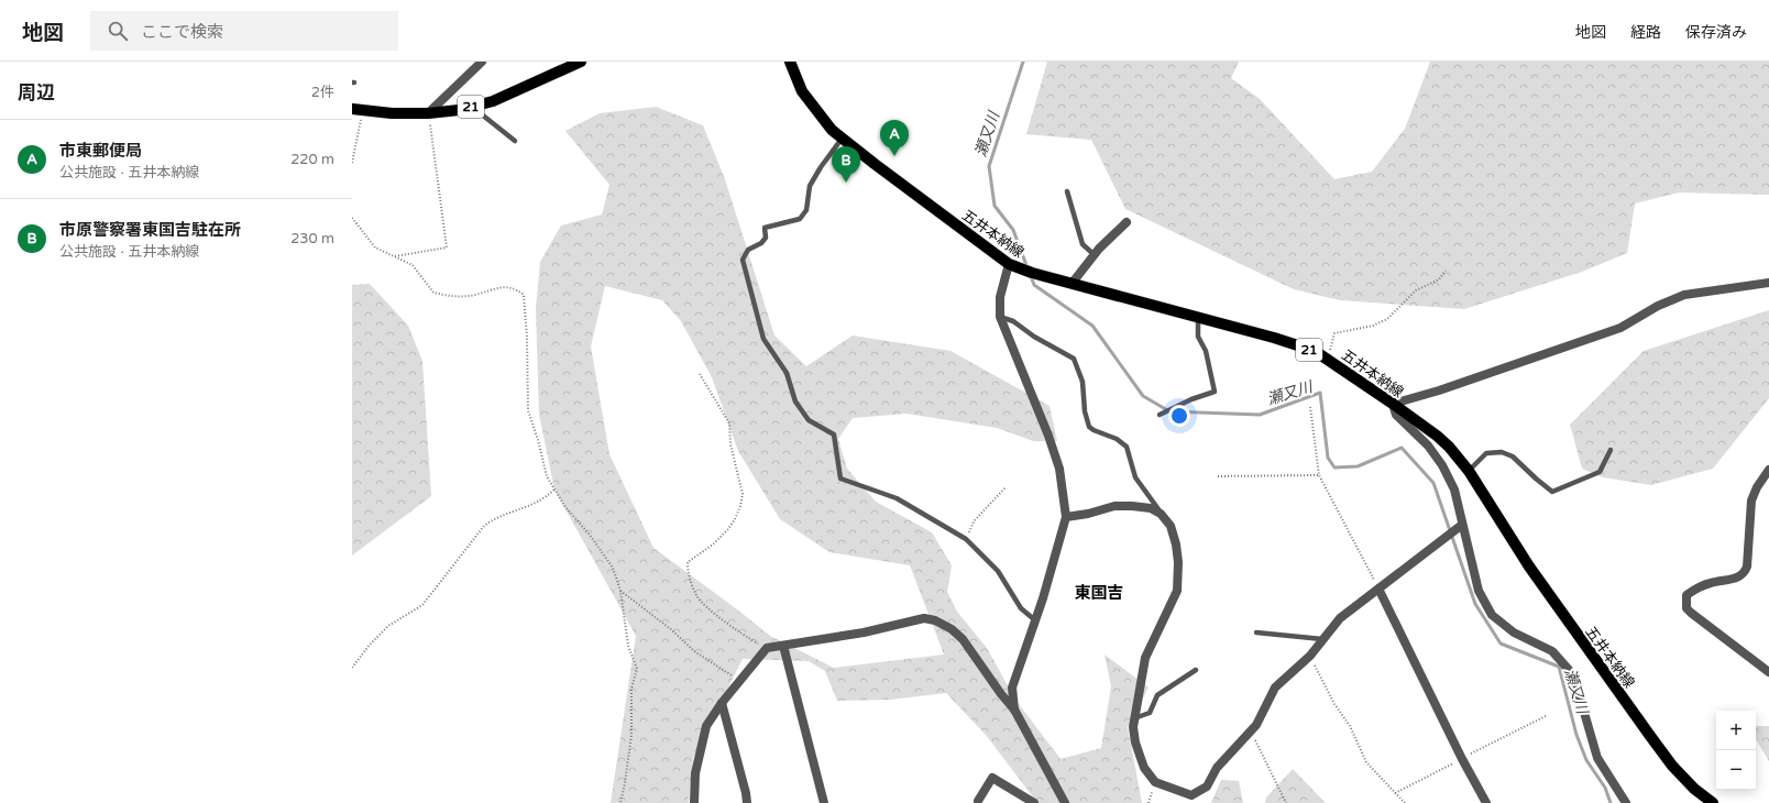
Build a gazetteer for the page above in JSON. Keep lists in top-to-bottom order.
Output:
{
  "streets": {
    "main road": ["21", "五井本納線"]
  },
  "districts": ["東国吉"],
  "water": ["瀬又川"],
  "page": {
    "header": "地図",
    "search": "ここで検索",
    "nav": ["地図", "経路", "保存済み"],
    "heading": ["周辺", "2件"],
    "list": [
      {
        "mark": "A",
        "name": "市東郵便局",
        "note": "公共施設 · 五井本納線",
        "value": "220 m"
      },
      {
        "mark": "B",
        "name": "市原警察署東国吉駐在所",
        "note": "公共施設 · 五井本納線",
        "value": "230 m"
      }
    ],
    "pins": ["A", "B"],
    "map_buttons": ["+", "−"]
  }
}
